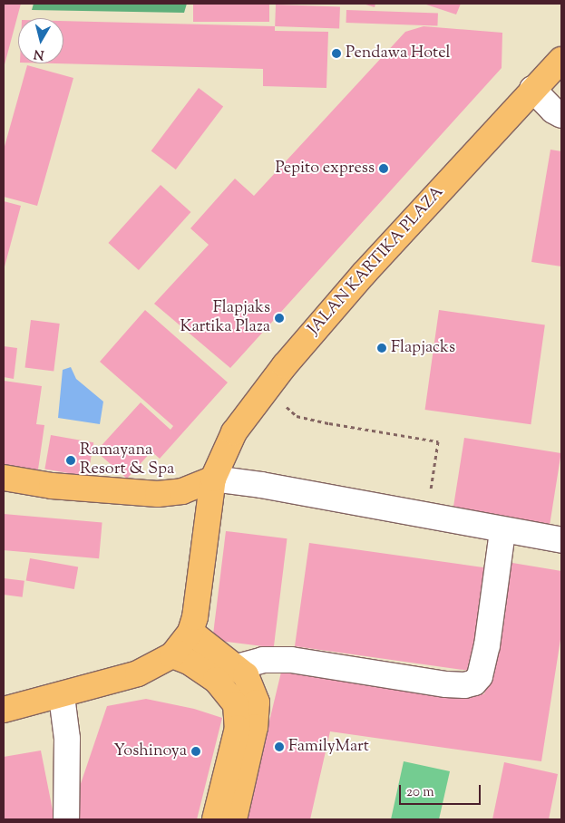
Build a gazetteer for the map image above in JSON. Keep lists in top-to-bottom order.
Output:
{
  "streets": {
    "main road": ["JALAN KARTIKA PLAZA"]
  },
  "places": [
    "Pendawa Hotel",
    "Pepito express",
    "Flapjaks Kartika Plaza",
    "Flapjacks",
    "Ramayana Resort & Spa",
    "FamilyMart",
    "Yoshinoya"
  ],
  "scale_bar": "20 m",
  "north": "bottom"
}
